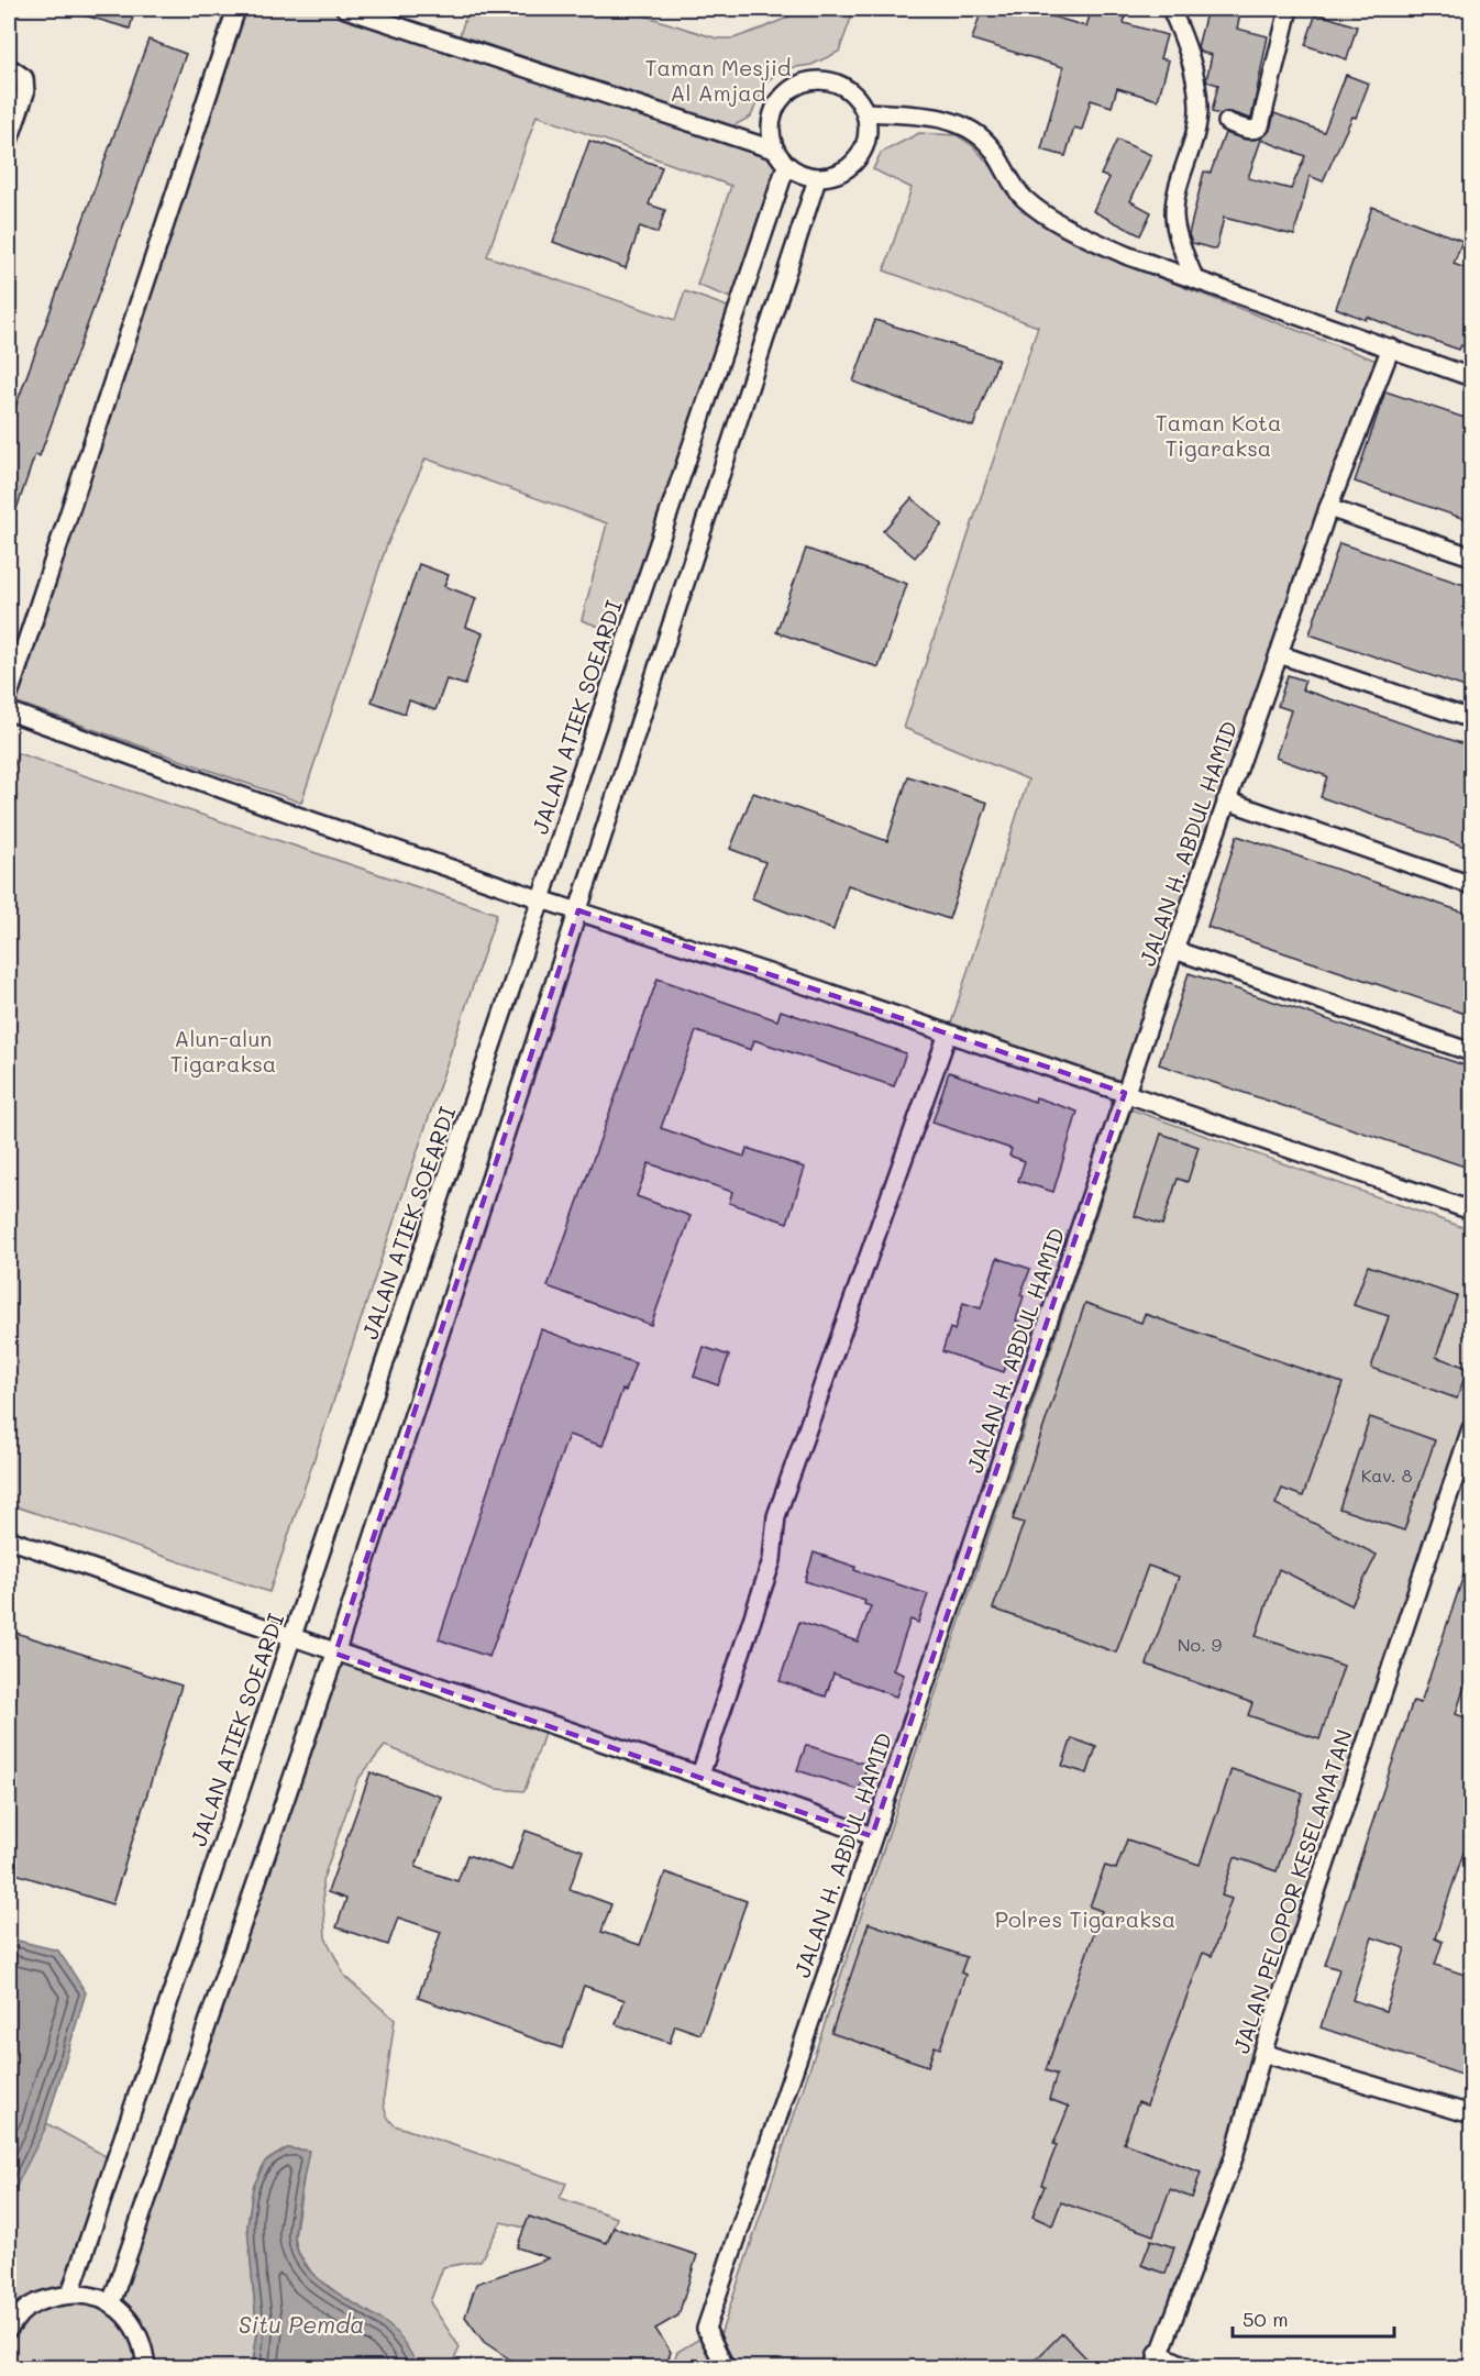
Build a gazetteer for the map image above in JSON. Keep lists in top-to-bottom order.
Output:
{
  "streets": {
    "street": ["JALAN ATIEK SOEARDI", "JALAN H. ABDUL HAMID", "JALAN PELOPOR KESELAMATAN"]
  },
  "water": ["Situ Pemda"],
  "parks": [
    "Taman Mesjid Al Amjad",
    "Taman Kota Tigaraksa",
    "Alun-alun Tigaraksa",
    "Polres Tigaraksa"
  ],
  "house_numbers": ["Kav. 8", "No. 9"],
  "scale_bar": "50 m"
}
